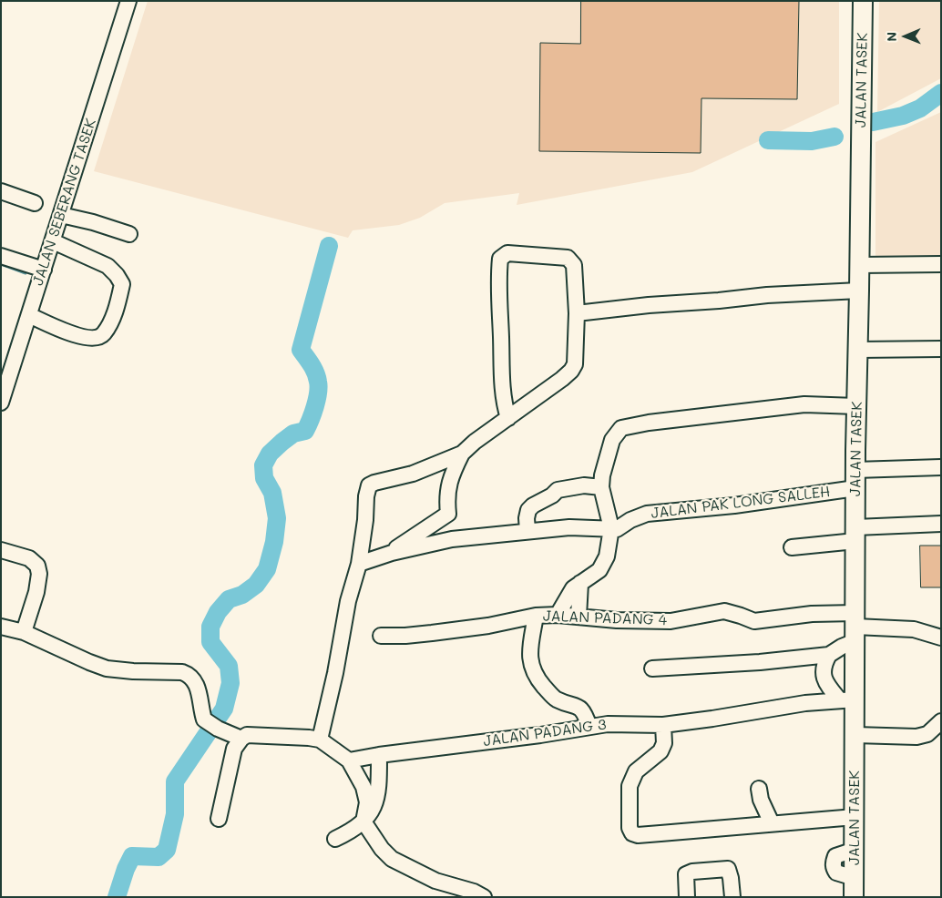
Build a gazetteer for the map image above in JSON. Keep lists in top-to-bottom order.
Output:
{
  "streets": {
    "main road": ["JALAN TASEK"],
    "street": [
      "JALAN SEBERANG TASEK",
      "JALAN PAK LONG SALLEH",
      "JALAN PADANG 4",
      "JALAN PADANG 3"
    ]
  },
  "crossings": [
    ["JALAN TASEK", "JALAN PAK LONG SALLEH"],
    ["JALAN TASEK", "JALAN PADANG 4"],
    ["JALAN TASEK", "JALAN PADANG 3"]
  ],
  "north": "left"
}
